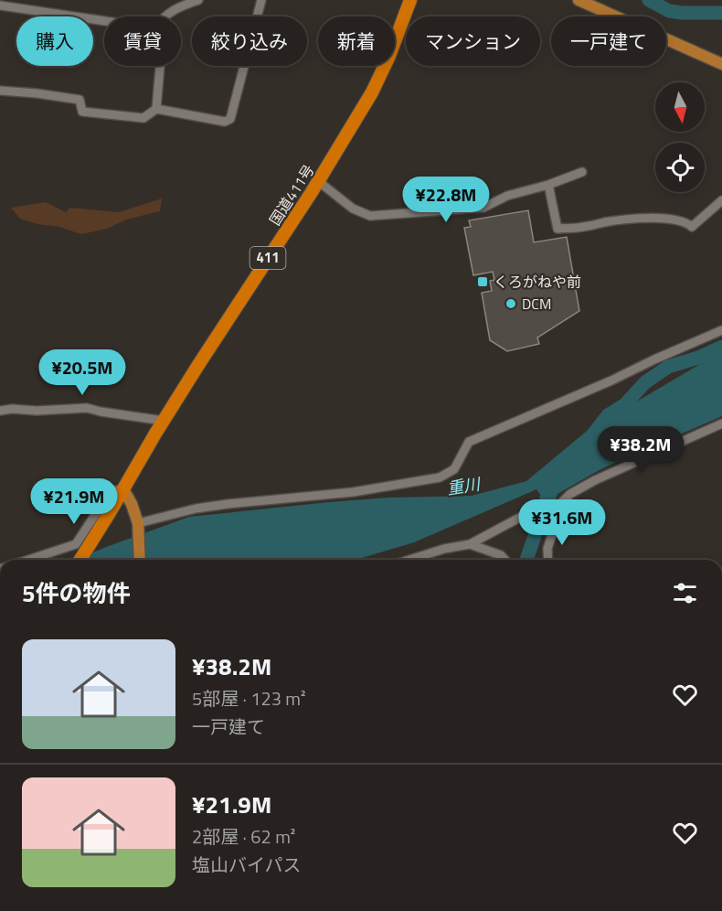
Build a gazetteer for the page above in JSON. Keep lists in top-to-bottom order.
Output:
{
  "streets": {
    "highway": ["国道411号", "411"]
  },
  "water": ["重川"],
  "places": {
    "transit": ["くろがねや前"],
    "other": ["DCM"]
  },
  "north": "bottom",
  "page": {
    "chip": [
      "購入",
      "賃貸",
      "絞り込み",
      "新着",
      "マンション",
      "一戸建て"
    ],
    "price": [
      "¥22.8M",
      "¥20.5M",
      "¥38.2M",
      "¥21.9M",
      "¥31.6M"
    ],
    "heading": "5件の物件",
    "list": [
      {
        "name": "¥38.2M",
        "note": "5部屋 · 123 m² · 一戸建て"
      },
      {
        "name": "¥21.9M",
        "note": "2部屋 · 62 m² · 塩山バイパス"
      }
    ]
  }
}
